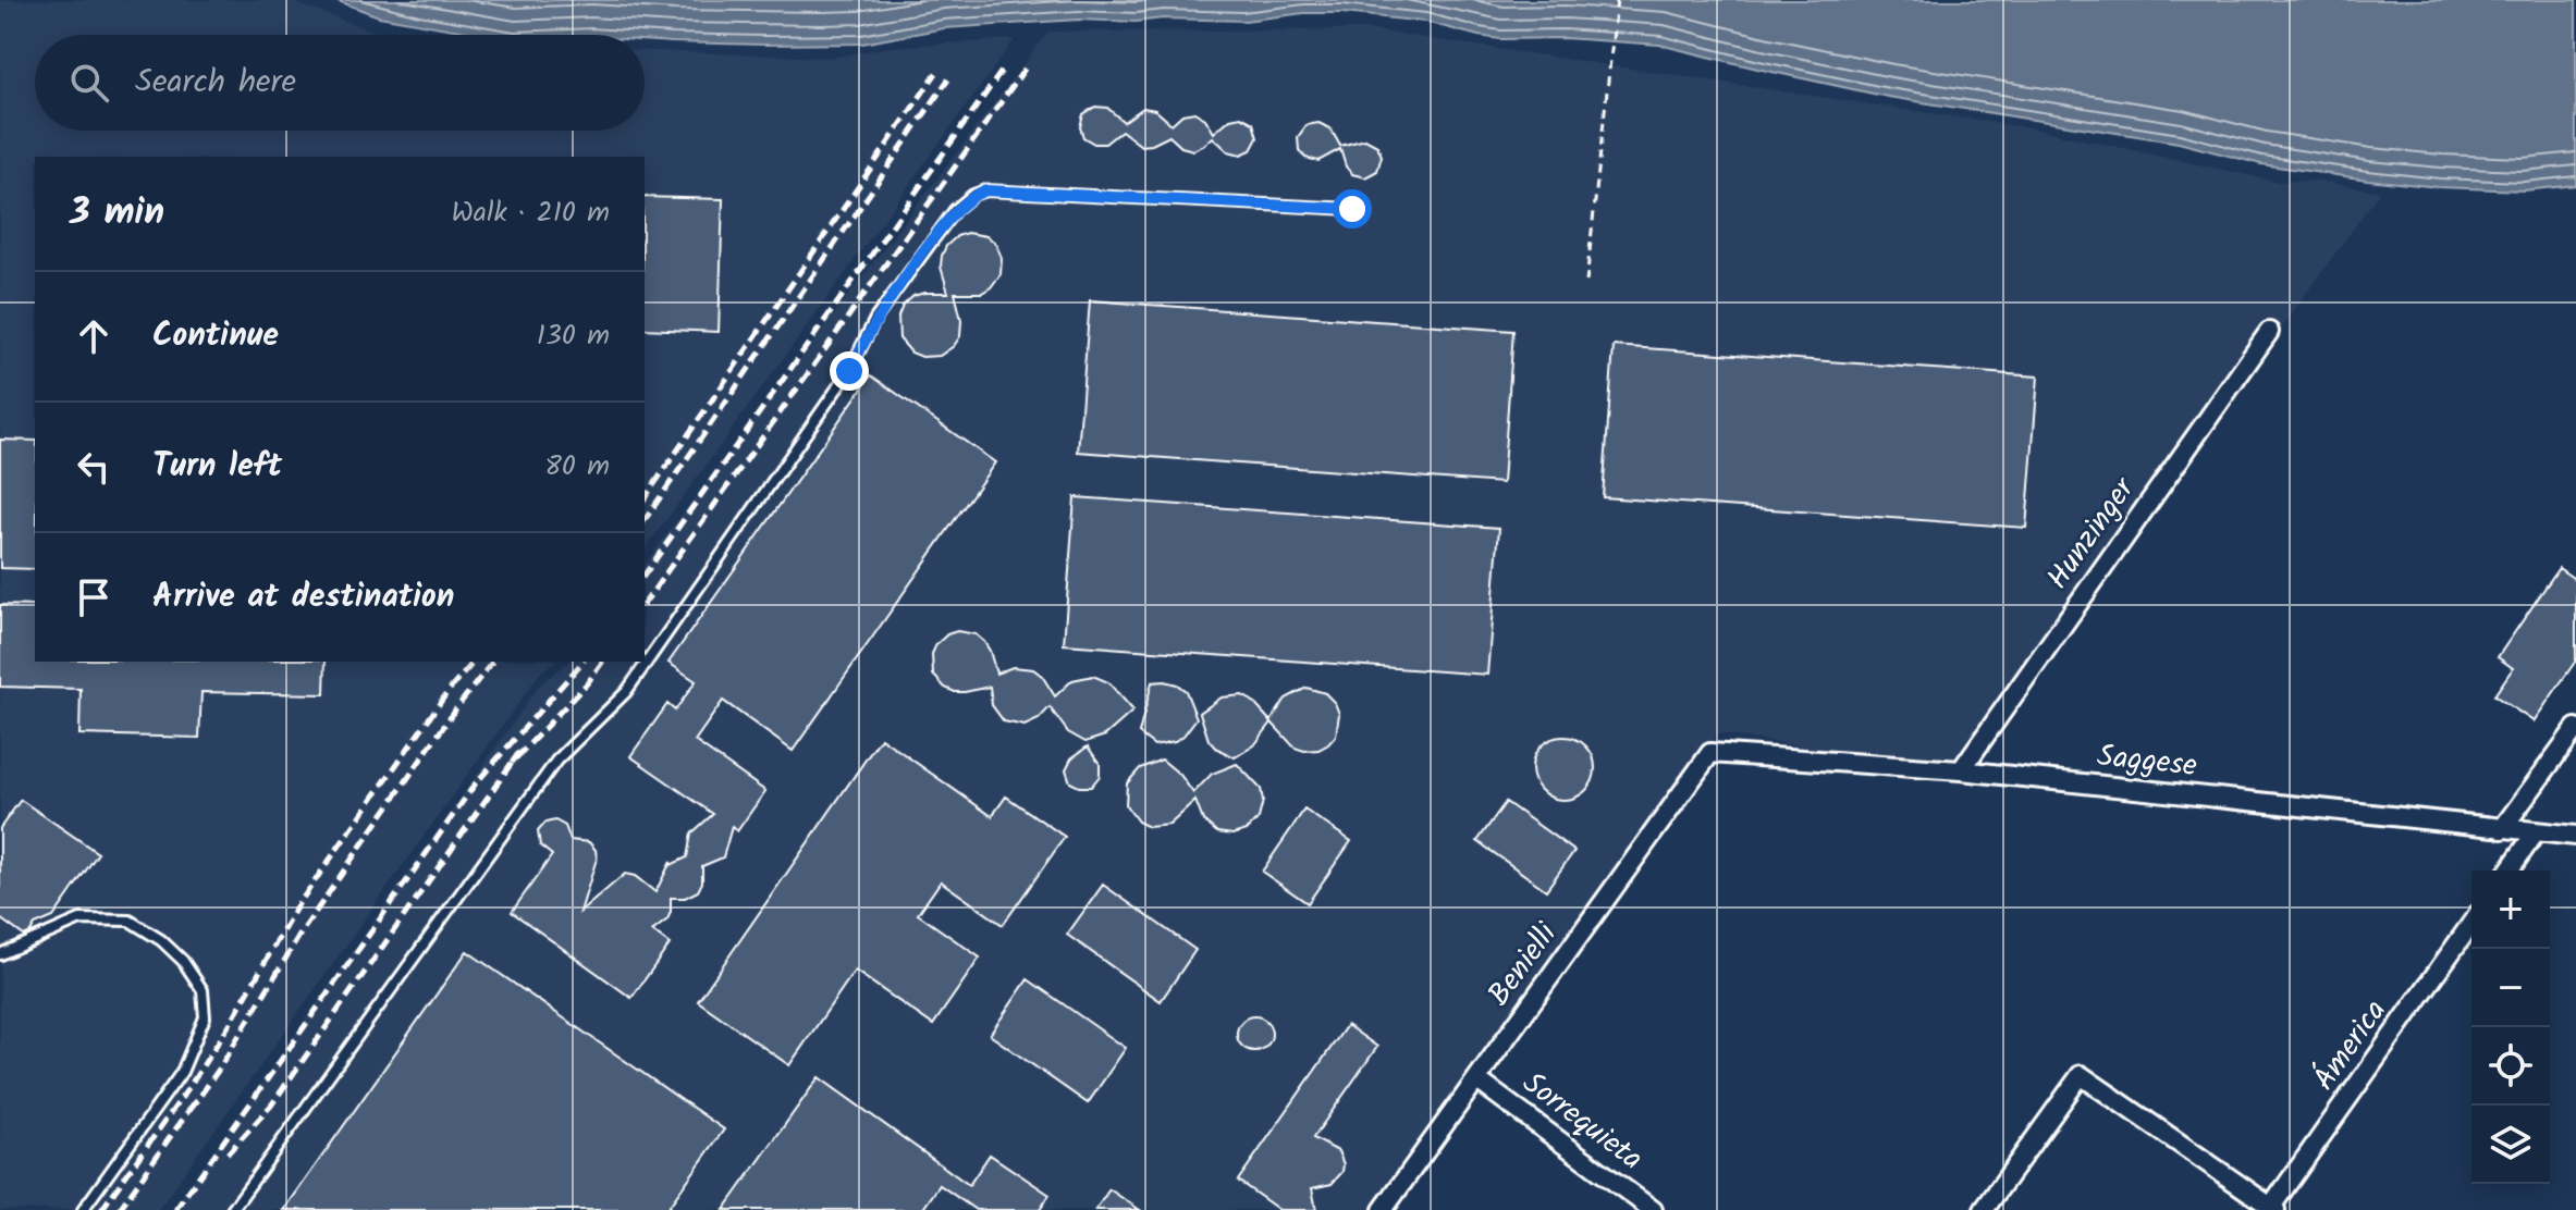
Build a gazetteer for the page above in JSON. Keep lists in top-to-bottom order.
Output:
{
  "streets": {
    "street": [
      "Hunzinger",
      "Saggese",
      "Benielli",
      "Ámerica",
      "Sorrequieta"
    ]
  },
  "crossings": [
    ["Hunzinger", "Saggese"],
    ["Saggese", "Benielli"],
    ["Benielli", "Sorrequieta"]
  ],
  "page": {
    "search": "Search here",
    "heading": ["3 min", "Walk · 210 m"],
    "list": [
      ["Continue", "130 m"],
      ["Turn left", "80 m"],
      "Arrive at destination"
    ],
    "map_buttons": ["+", "−"]
  }
}
